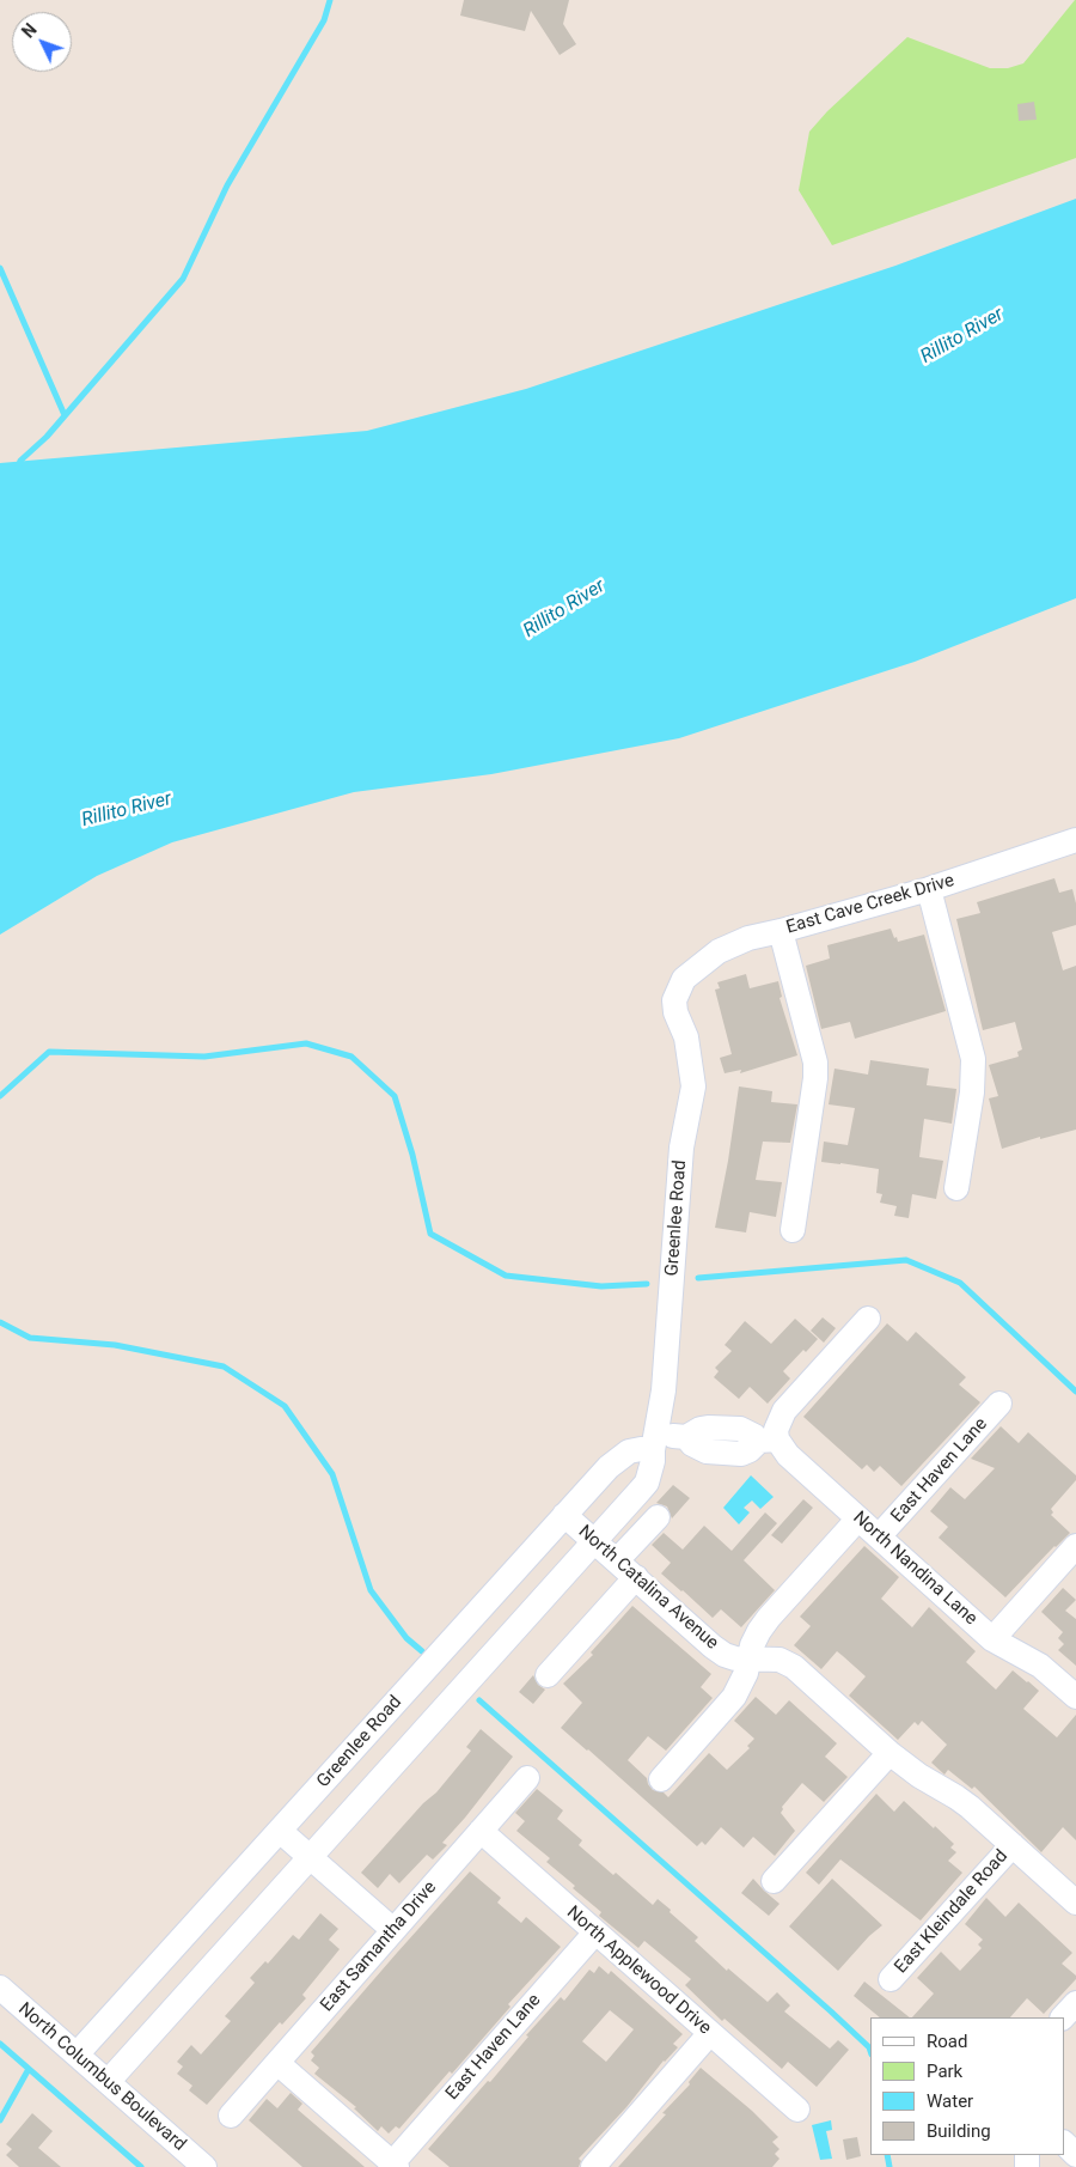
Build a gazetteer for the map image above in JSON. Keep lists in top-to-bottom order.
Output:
{
  "streets": {
    "street": [
      "East Cave Creek Drive",
      "Greenlee Road",
      "East Haven Lane",
      "North Nandina Lane",
      "North Catalina Avenue",
      "East Kleindale Road",
      "East Samantha Drive",
      "North Applewood Drive",
      "North Columbus Boulevard"
    ]
  },
  "crossings": [
    ["East Cave Creek Drive", "Greenlee Road"],
    ["Greenlee Road", "North Catalina Avenue"],
    ["Greenlee Road", "North Columbus Boulevard"],
    ["East Haven Lane", "North Nandina Lane"],
    ["East Haven Lane", "North Applewood Drive"],
    ["North Catalina Avenue", "East Kleindale Road"],
    ["East Samantha Drive", "North Applewood Drive"]
  ],
  "water": ["Rillito River"],
  "legend": [
    "Road",
    "Park",
    "Water",
    "Building"
  ],
  "north": "top left"
}
